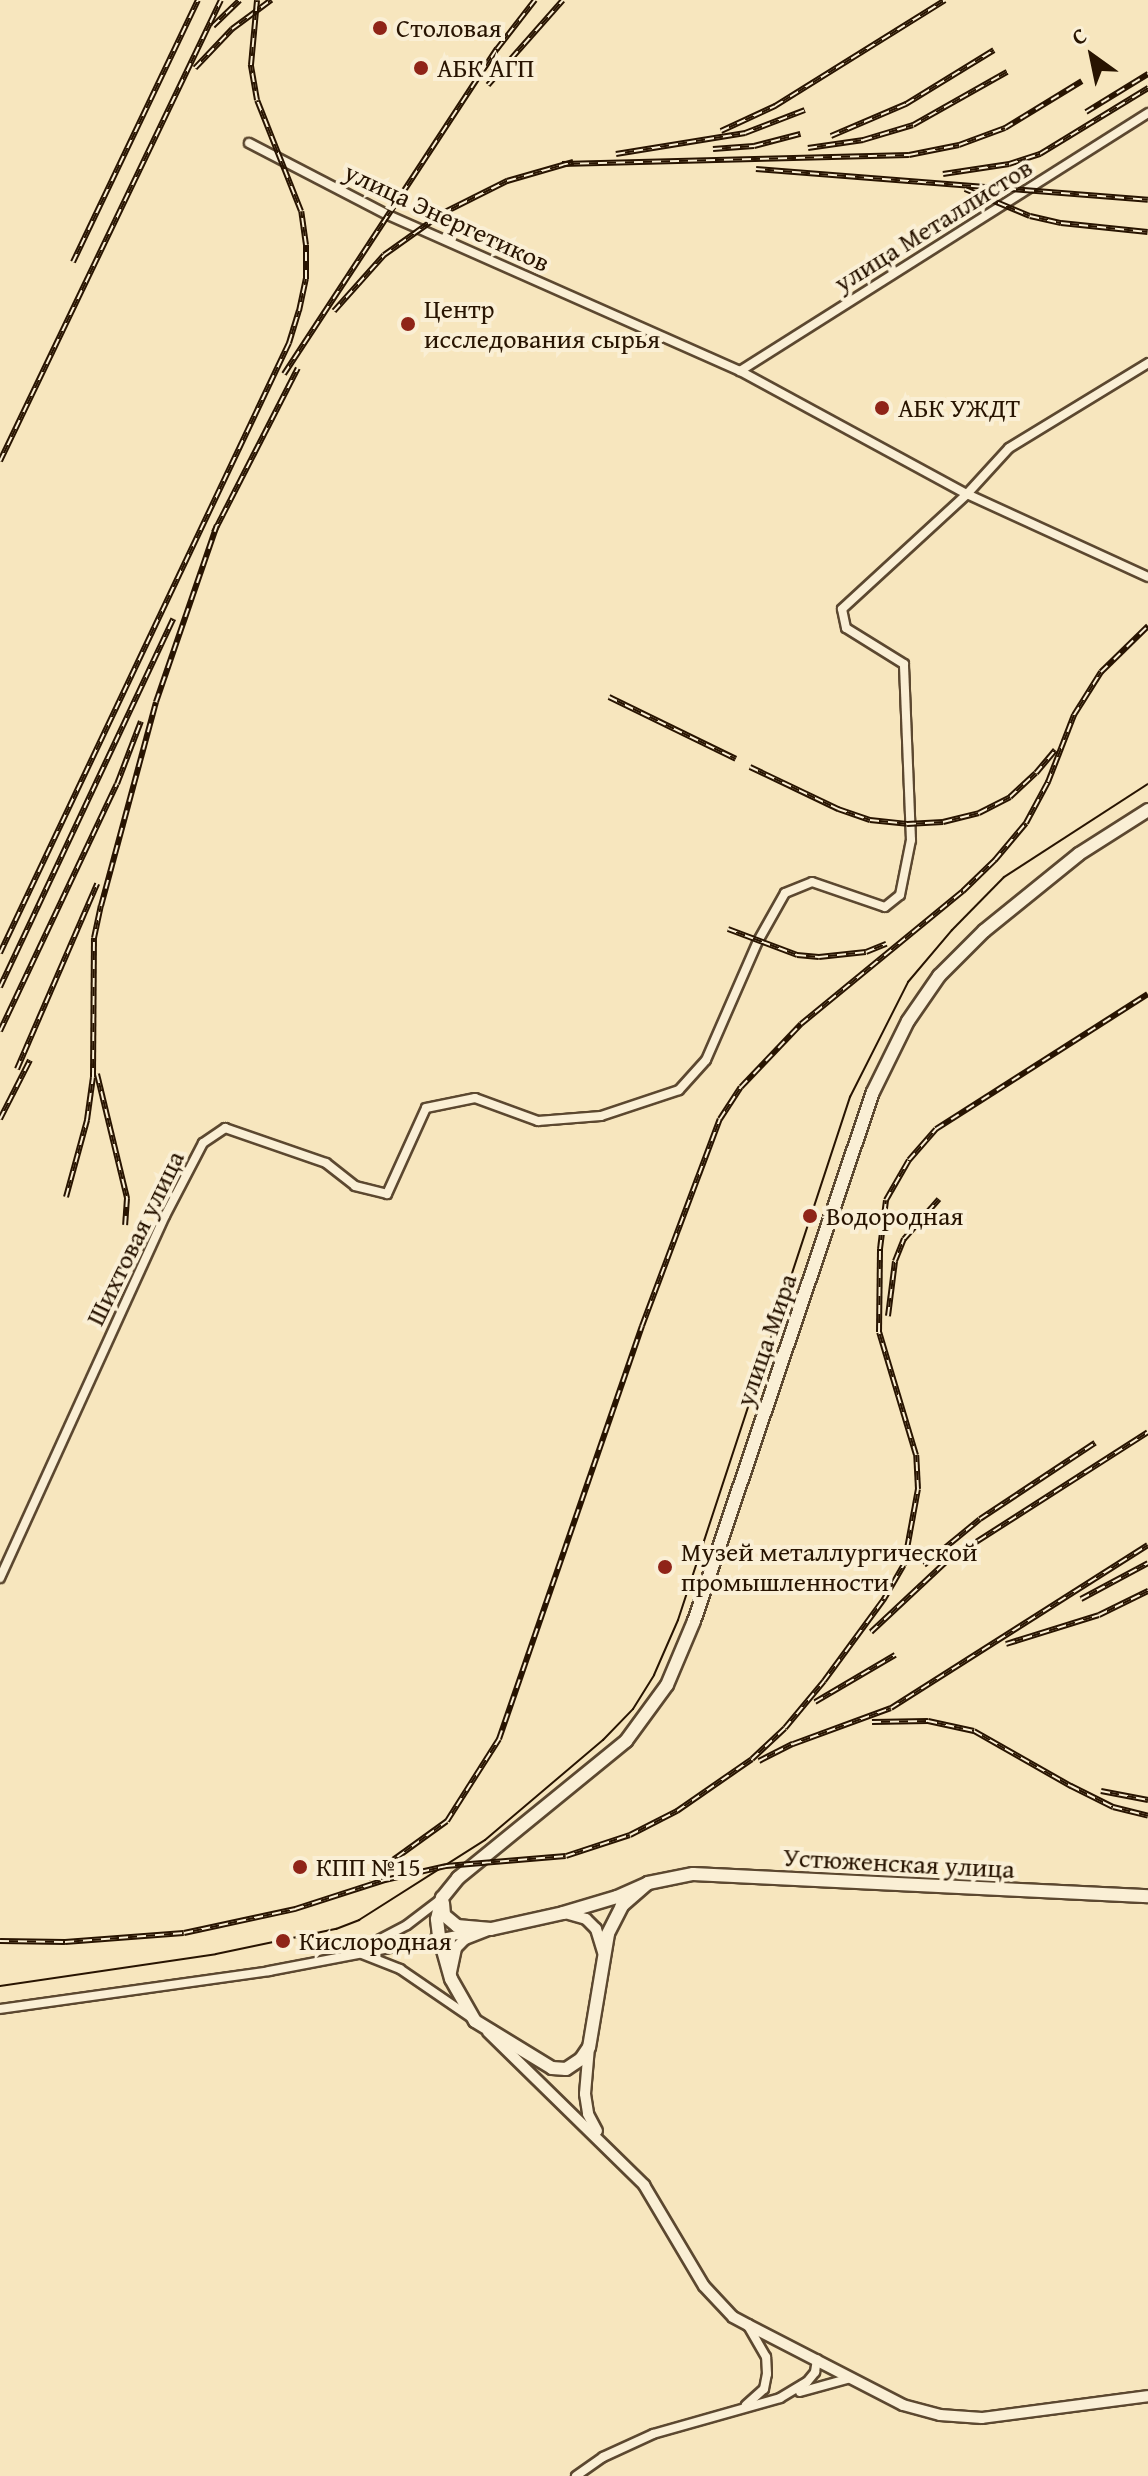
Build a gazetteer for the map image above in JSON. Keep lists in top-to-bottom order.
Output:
{
  "streets": {
    "main road": ["улица Мира", "Устюженская улица"],
    "street": ["улица Энергетиков", "улица Металлистов", "Шихтовая улица"]
  },
  "crossings": [
    ["улица Энергетиков", "улица Металлистов"],
    ["улица Энергетиков", "Шихтовая улица"]
  ],
  "places": [
    "Столовая",
    "АБК АГП",
    "Центр исследования сырья",
    "АБК УЖДТ",
    "Водородная",
    "Музей металлургической промышленности",
    "КПП №15",
    "Кислородная"
  ],
  "north": "top left"
}
